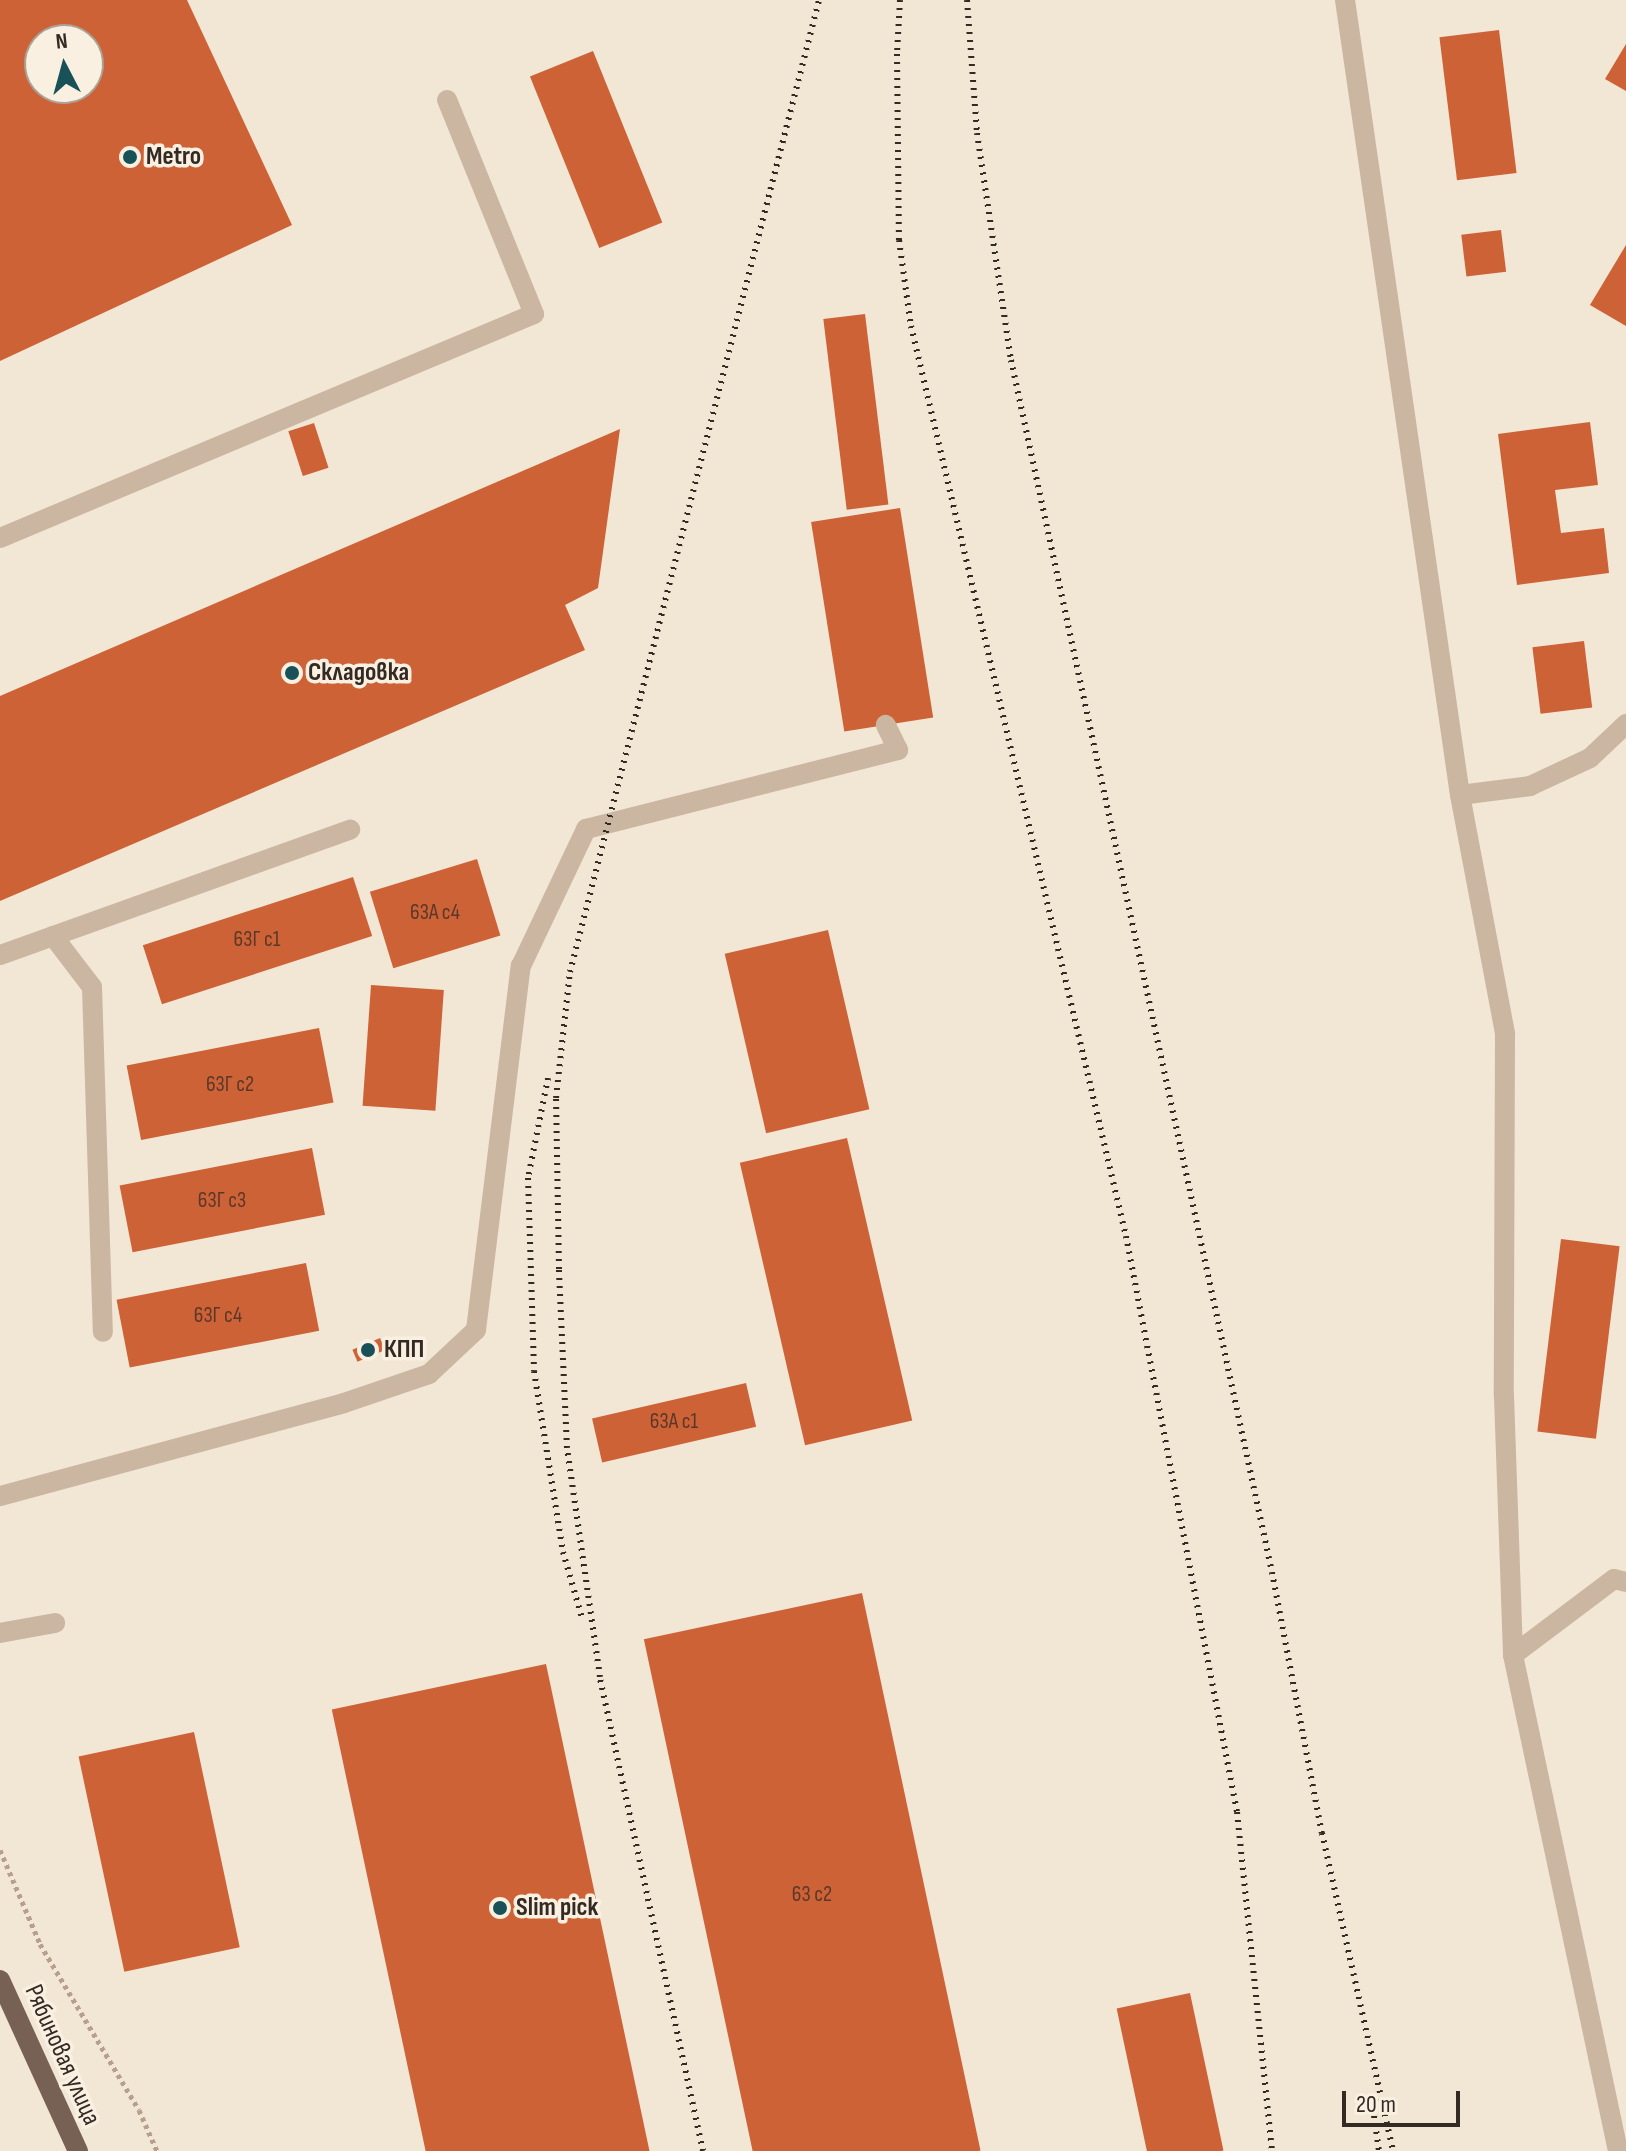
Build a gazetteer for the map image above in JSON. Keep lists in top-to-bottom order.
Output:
{
  "streets": {
    "main road": ["Рябиновая улица"]
  },
  "places": [
    "Metro",
    "Складовка",
    "КПП",
    "Slim pick"
  ],
  "house_numbers": [
    "63А с4",
    "63Г с1",
    "63Г с2",
    "63Г с3",
    "63Г с4",
    "63А с1",
    "63 с2"
  ],
  "scale_bar": "20 m",
  "north": "top"
}
